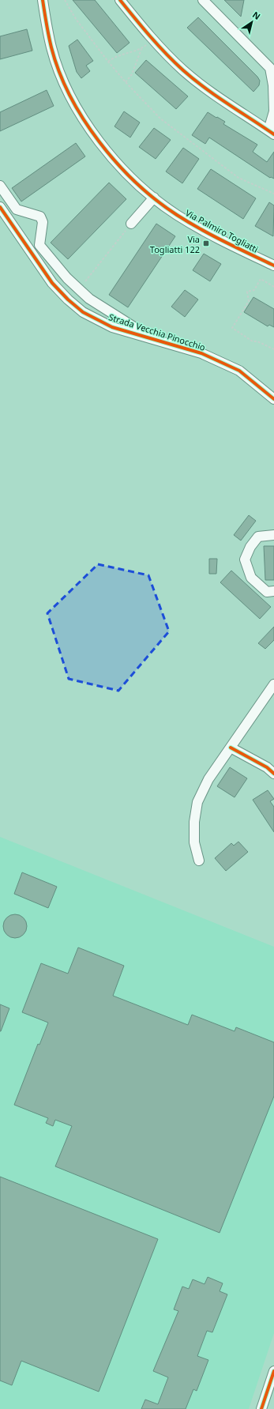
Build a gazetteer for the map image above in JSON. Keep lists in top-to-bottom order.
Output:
{
  "streets": {
    "street": ["Via Palmiro Togliatti", "Strada Vecchia Pinocchio"]
  },
  "places": {
    "transit": ["Via Togliatti 122"]
  },
  "north": "top right"
}
